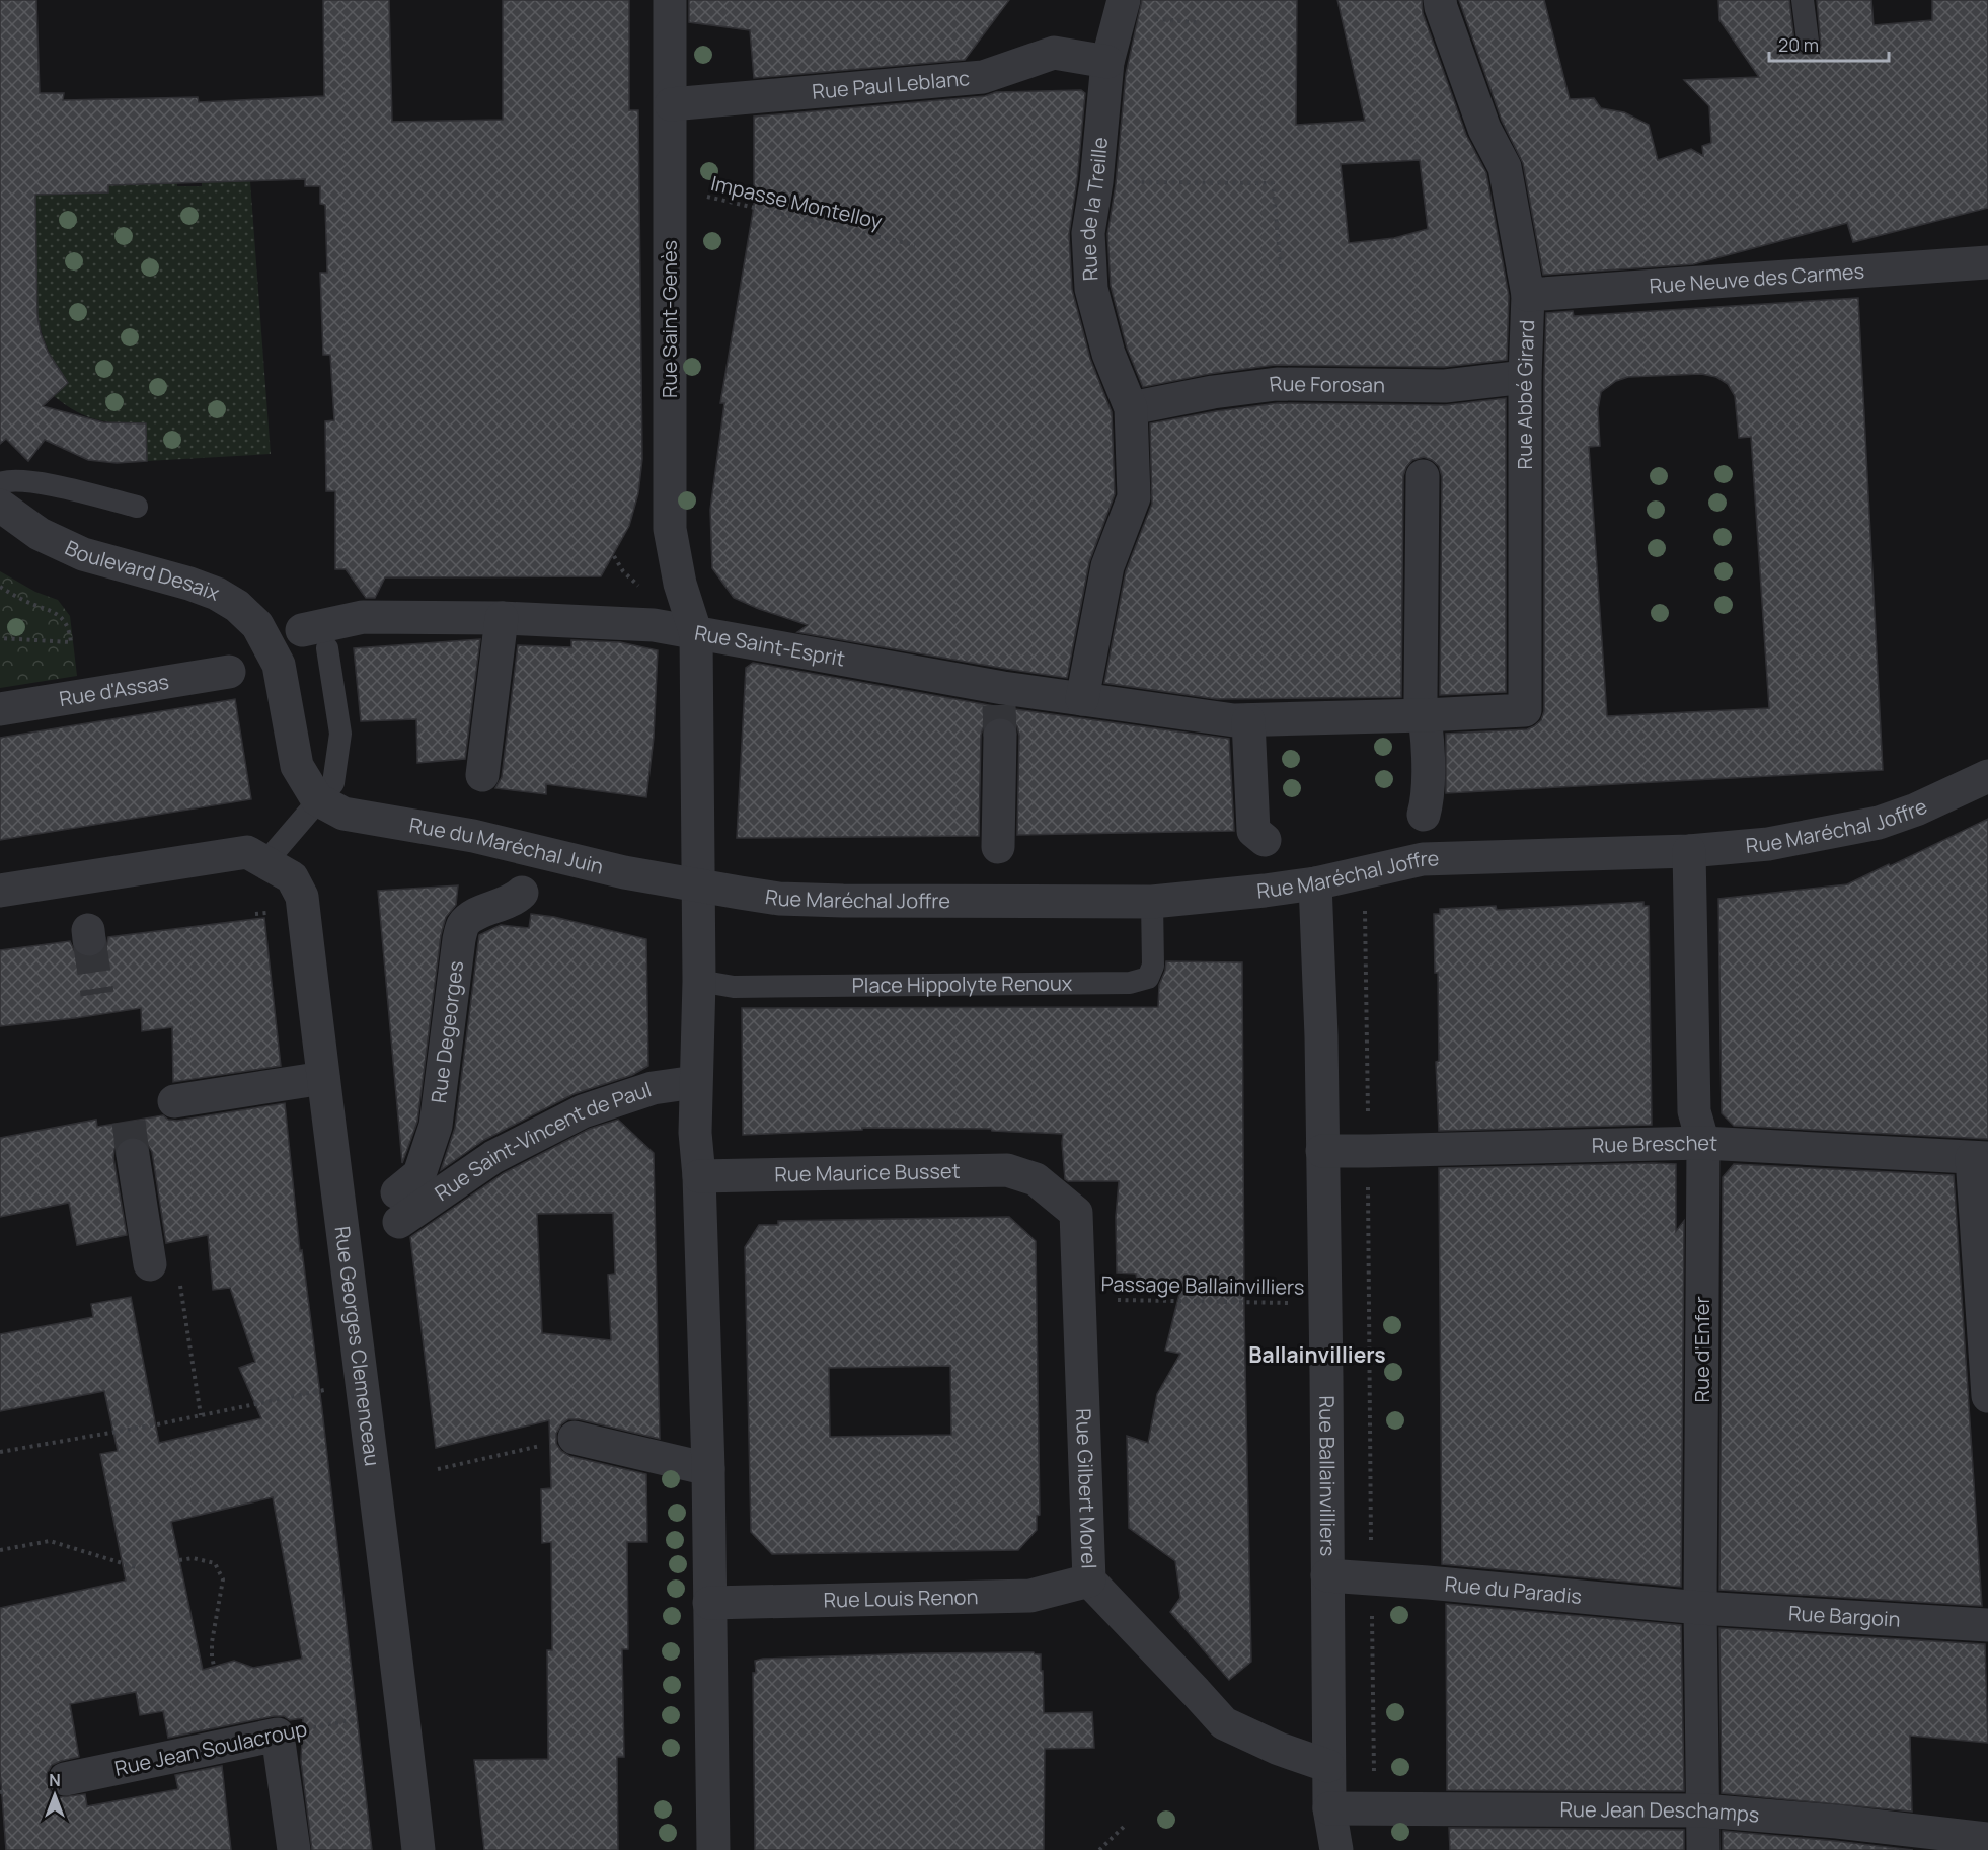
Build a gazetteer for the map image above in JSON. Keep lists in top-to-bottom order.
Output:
{
  "streets": {
    "street": [
      "Rue Paul Leblanc",
      "Rue de la Treille",
      "Rue Neuve des Carmes",
      "Rue Saint-Genès",
      "Rue Forosan",
      "Rue Abbé Girard",
      "Boulevard Desaix",
      "Rue Saint-Esprit",
      "Rue d'Assas",
      "Rue Maréchal Joffre",
      "Rue du Maréchal Juin",
      "Rue Degeorges",
      "Rue Saint-Vincent de Paul",
      "Rue Breschet",
      "Rue Maurice Busset",
      "Rue Georges Clemenceau",
      "Rue d'Enfer",
      "Rue Ballainvilliers",
      "Rue Gilbert Morel",
      "Rue du Paradis",
      "Rue Louis Renon",
      "Rue Bargoin",
      "Rue Jean Soulacroup",
      "Rue Jean Deschamps"
    ],
    "lane": ["Place Hippolyte Renoux"],
    "path": ["Impasse Montelloy", "Passage Ballainvilliers"]
  },
  "crossings": [
    ["Rue Paul Leblanc", "Rue de la Treille"],
    ["Rue Paul Leblanc", "Rue Saint-Genès"],
    ["Impasse Montelloy", "Rue Saint-Genès"],
    ["Rue de la Treille", "Rue Forosan"],
    ["Rue de la Treille", "Rue Saint-Esprit"],
    ["Rue Neuve des Carmes", "Rue Abbé Girard"],
    ["Rue Saint-Genès", "Rue Saint-Esprit"],
    ["Rue Saint-Genès", "Rue Maréchal Joffre"],
    ["Rue Saint-Genès", "Rue du Maréchal Juin"],
    ["Rue Saint-Genès", "Place Hippolyte Renoux"],
    ["Rue Saint-Genès", "Rue Saint-Vincent de Paul"],
    ["Rue Saint-Genès", "Rue Maurice Busset"],
    ["Rue Saint-Genès", "Rue Louis Renon"],
    ["Rue Forosan", "Rue Abbé Girard"],
    ["Rue Abbé Girard", "Rue Saint-Esprit"],
    ["Boulevard Desaix", "Rue du Maréchal Juin"],
    ["Rue Maréchal Joffre", "Rue du Maréchal Juin"],
    ["Rue Maréchal Joffre", "Place Hippolyte Renoux"],
    ["Rue Maréchal Joffre", "Rue d'Enfer"],
    ["Rue Maréchal Joffre", "Rue Ballainvilliers"],
    ["Rue Degeorges", "Rue Saint-Vincent de Paul"],
    ["Rue Breschet", "Rue d'Enfer"],
    ["Rue Breschet", "Rue Ballainvilliers"],
    ["Rue Maurice Busset", "Rue Gilbert Morel"],
    ["Passage Ballainvilliers", "Rue Ballainvilliers"],
    ["Passage Ballainvilliers", "Rue Gilbert Morel"],
    ["Rue d'Enfer", "Rue du Paradis"],
    ["Rue d'Enfer", "Rue Bargoin"],
    ["Rue d'Enfer", "Rue Jean Deschamps"],
    ["Rue Ballainvilliers", "Rue Gilbert Morel"],
    ["Rue Ballainvilliers", "Rue du Paradis"],
    ["Rue Ballainvilliers", "Rue Jean Deschamps"],
    ["Rue Gilbert Morel", "Rue Louis Renon"],
    ["Rue du Paradis", "Rue Bargoin"]
  ],
  "districts": ["Ballainvilliers"],
  "scale_bar": "20 m",
  "north": "top"
}
